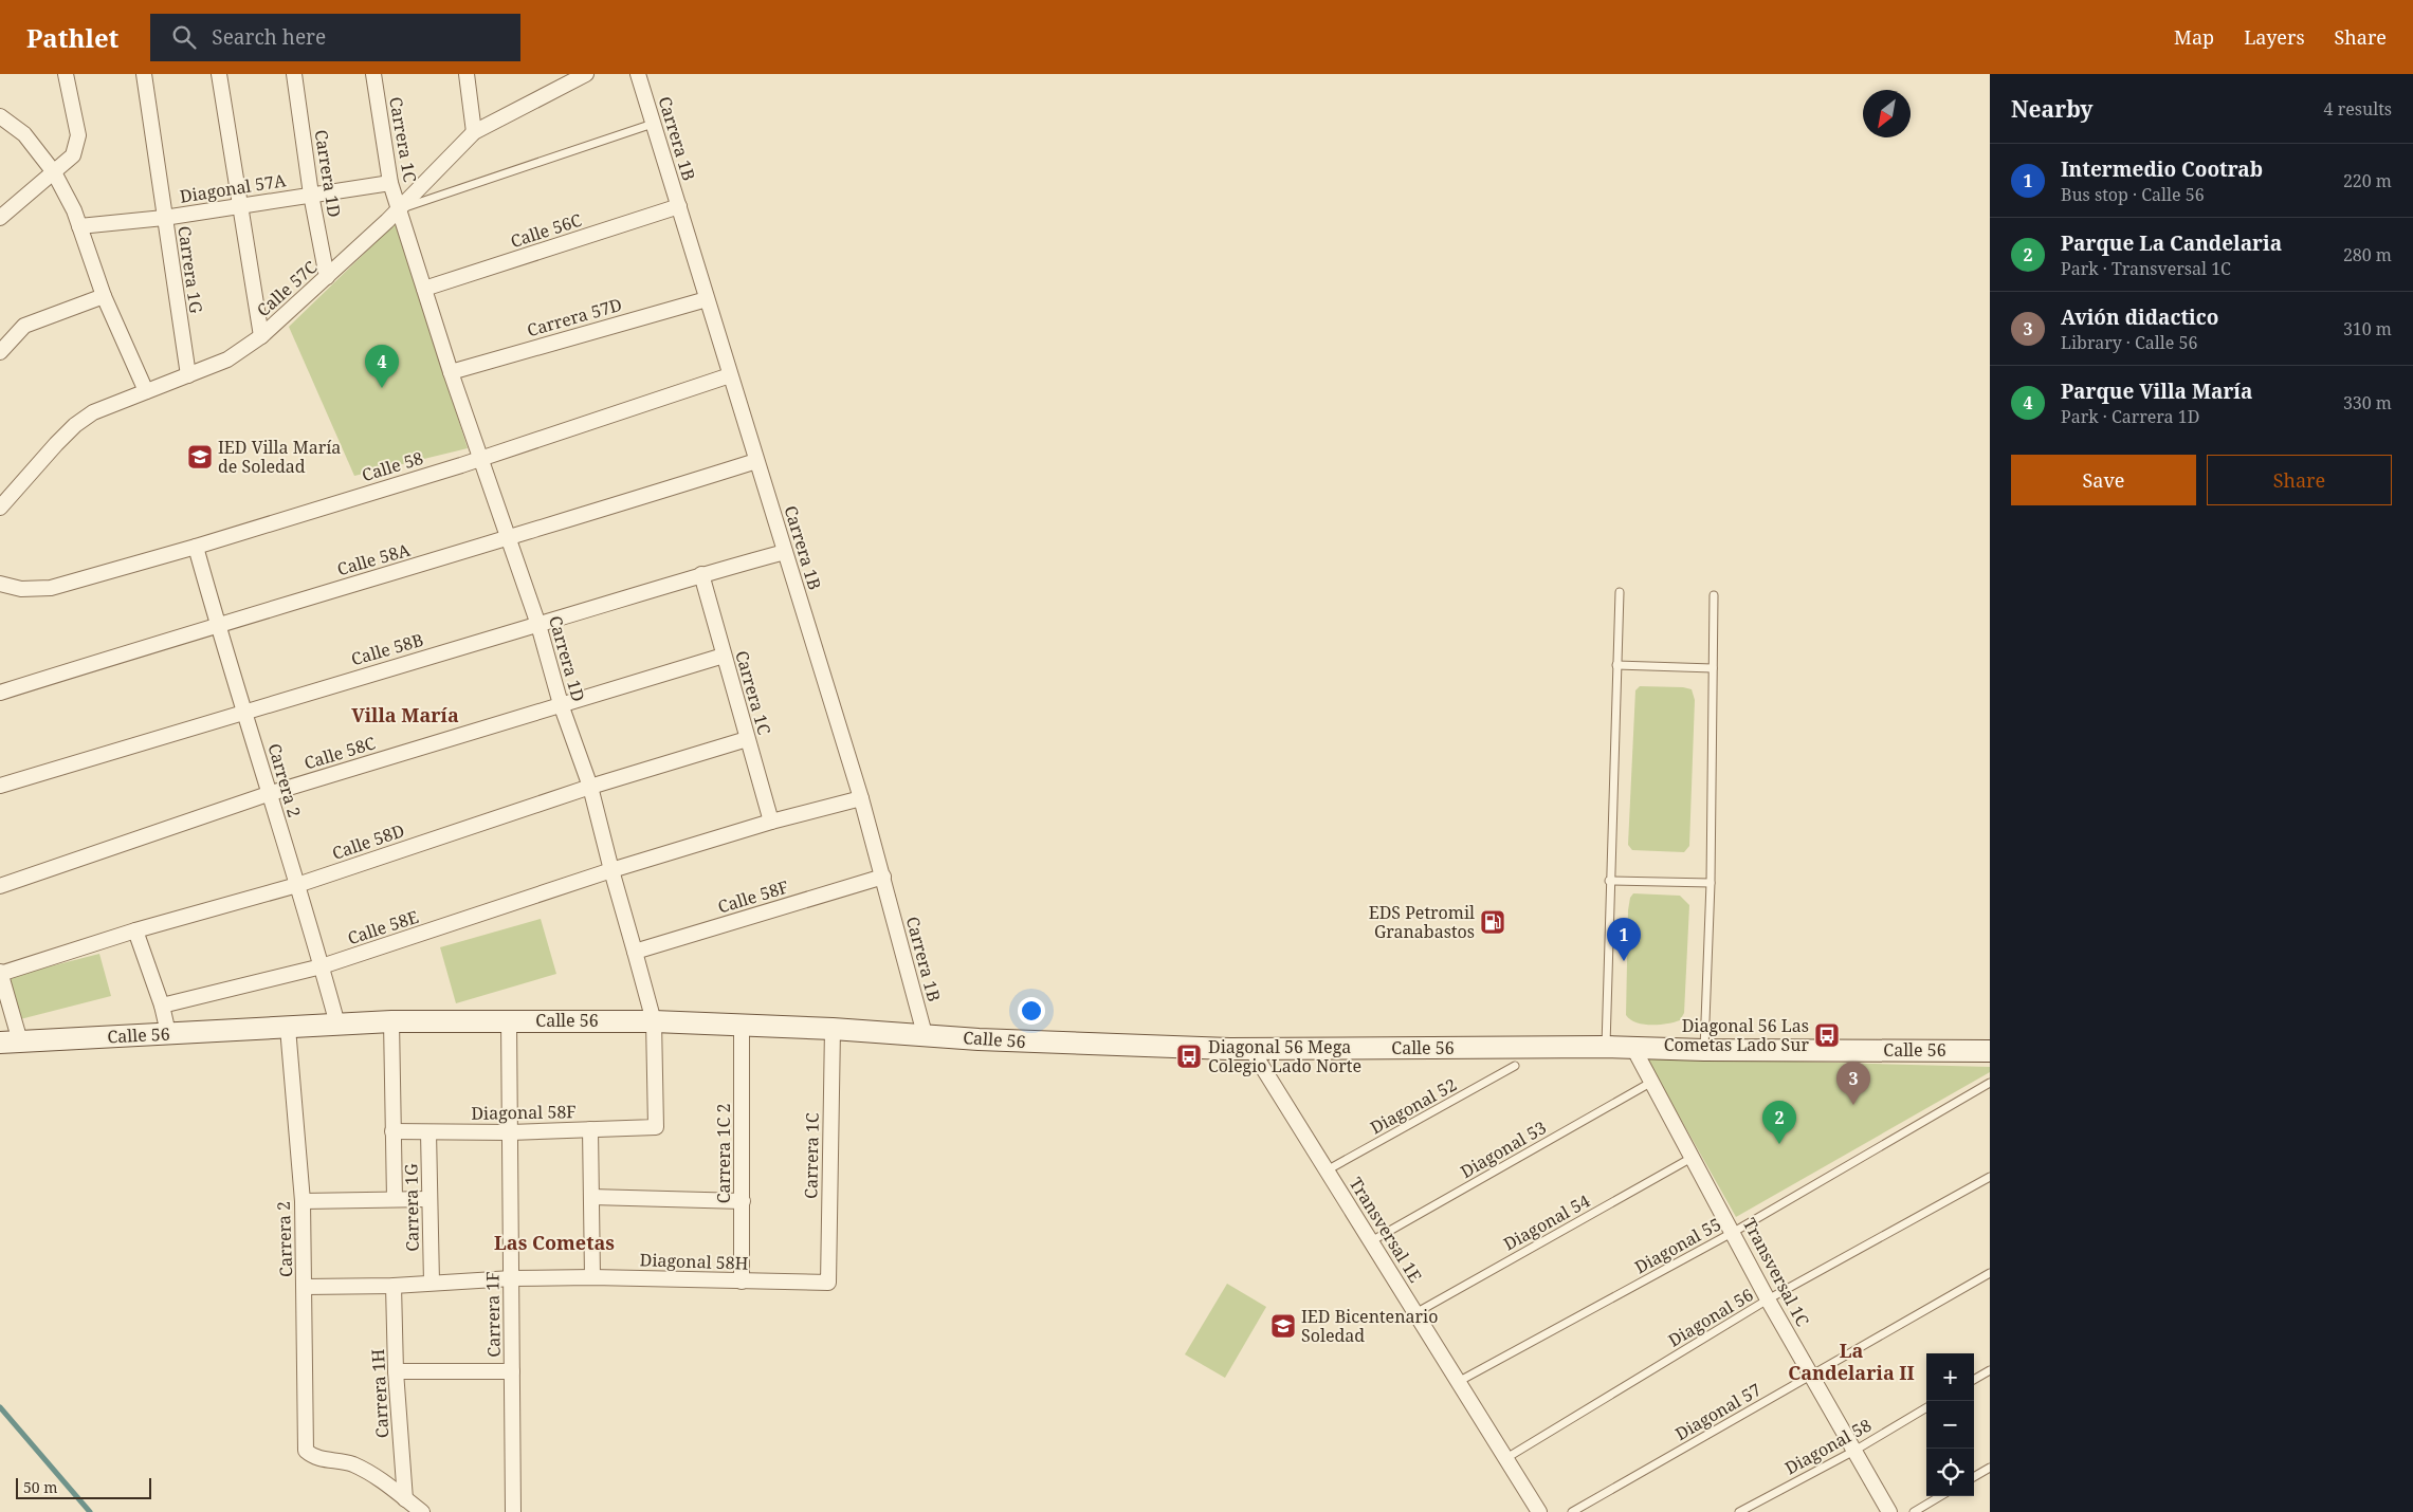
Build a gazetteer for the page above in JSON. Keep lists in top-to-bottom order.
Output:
{
  "streets": {
    "main road": ["Calle 56"],
    "street": [
      "Carrera 1B",
      "Carrera 1C",
      "Carrera 1D",
      "Diagonal 57A",
      "Calle 56C",
      "Carrera 1G",
      "Calle 57C",
      "Carrera 57D",
      "Calle 58",
      "Calle 58A",
      "Calle 58B",
      "Calle 58C",
      "Carrera 2",
      "Calle 58D",
      "Calle 58F",
      "Calle 58E",
      "Diagonal 58F",
      "Carrera 1C 2",
      "Transversal 1E",
      "Diagonal 58H",
      "Transversal 1C",
      "Carrera 1F",
      "Carrera 1H"
    ],
    "lane": [
      "Diagonal 52",
      "Diagonal 53",
      "Diagonal 54",
      "Diagonal 55",
      "Diagonal 56",
      "Diagonal 57",
      "Diagonal 58"
    ]
  },
  "crossings": [
    ["Carrera 1B", "Calle 56C"],
    ["Carrera 1B", "Carrera 57D"],
    ["Carrera 1B", "Calle 58"],
    ["Carrera 1B", "Calle 58A"],
    ["Carrera 1B", "Calle 58B"],
    ["Carrera 1B", "Calle 58F"],
    ["Carrera 1B", "Calle 56"],
    ["Carrera 1C", "Carrera 1D"],
    ["Carrera 1C", "Diagonal 57A"],
    ["Carrera 1C", "Calle 57C"],
    ["Carrera 1C", "Calle 58B"],
    ["Carrera 1C", "Calle 58C"],
    ["Carrera 1C", "Calle 58D"],
    ["Carrera 1C", "Calle 56"],
    ["Carrera 1C", "Diagonal 58H"],
    ["Carrera 1D", "Diagonal 57A"],
    ["Carrera 1D", "Calle 56C"],
    ["Carrera 1D", "Calle 57C"],
    ["Carrera 1D", "Carrera 57D"],
    ["Carrera 1D", "Calle 58"],
    ["Carrera 1D", "Calle 58A"],
    ["Carrera 1D", "Calle 58B"],
    ["Carrera 1D", "Calle 58C"],
    ["Carrera 1D", "Calle 58D"],
    ["Carrera 1D", "Calle 58F"],
    ["Carrera 1D", "Calle 58E"],
    ["Carrera 1D", "Calle 56"],
    ["Carrera 1D", "Diagonal 58F"],
    ["Diagonal 57A", "Carrera 1G"],
    ["Carrera 1G", "Calle 57C"],
    ["Carrera 1G", "Diagonal 58F"],
    ["Carrera 1G", "Diagonal 58H"],
    ["Calle 58", "Carrera 2"],
    ["Calle 58A", "Carrera 2"],
    ["Calle 58B", "Carrera 2"],
    ["Calle 58C", "Carrera 2"],
    ["Carrera 2", "Calle 58D"],
    ["Carrera 2", "Calle 58E"],
    ["Carrera 2", "Calle 56"],
    ["Carrera 2", "Diagonal 58H"],
    ["Carrera 2", "Carrera 1H"],
    ["Calle 56", "Carrera 1C 2"],
    ["Calle 56", "Transversal 1E"],
    ["Calle 56", "Transversal 1C"],
    ["Calle 56", "Carrera 1F"],
    ["Diagonal 52", "Transversal 1E"],
    ["Diagonal 58F", "Carrera 1F"],
    ["Diagonal 53", "Transversal 1E"],
    ["Diagonal 53", "Transversal 1C"],
    ["Carrera 1C 2", "Diagonal 58H"],
    ["Diagonal 54", "Transversal 1E"],
    ["Diagonal 54", "Transversal 1C"],
    ["Transversal 1E", "Diagonal 55"],
    ["Transversal 1E", "Diagonal 56"],
    ["Diagonal 55", "Transversal 1C"],
    ["Diagonal 58H", "Carrera 1F"],
    ["Diagonal 58H", "Carrera 1H"],
    ["Transversal 1C", "Diagonal 56"],
    ["Transversal 1C", "Diagonal 57"],
    ["Transversal 1C", "Diagonal 58"]
  ],
  "districts": ["Villa María", "Las Cometas", "La Candelaria II"],
  "places": {
    "school or university": ["IED Villa María de Soledad", "IED Bicentenario Soledad"],
    "fuel station": ["EDS Petromil Granabastos"],
    "bus stop": ["Diagonal 56 Las Cometas Lado Sur", "Diagonal 56 Mega Colegio Lado Norte"]
  },
  "scale_bar": "50 m",
  "north": "bottom left",
  "page": {
    "header": "Pathlet",
    "search": "Search here",
    "nav": ["Map", "Layers", "Share"],
    "heading": ["Nearby", "4 results"],
    "list": [
      {
        "mark": "1",
        "name": "Intermedio Cootrab",
        "note": "Bus stop · Calle 56",
        "value": "220 m"
      },
      {
        "mark": "2",
        "name": "Parque La Candelaria",
        "note": "Park · Transversal 1C",
        "value": "280 m"
      },
      {
        "mark": "3",
        "name": "Avión didactico",
        "note": "Library · Calle 56",
        "value": "310 m"
      },
      {
        "mark": "4",
        "name": "Parque Villa María",
        "note": "Park · Carrera 1D",
        "value": "330 m"
      }
    ],
    "pins": [
      "4",
      "1",
      "3",
      "2"
    ],
    "buttons": ["Save", "Share"],
    "map_buttons": ["+", "−"],
    "scale": "50 m"
  }
}
